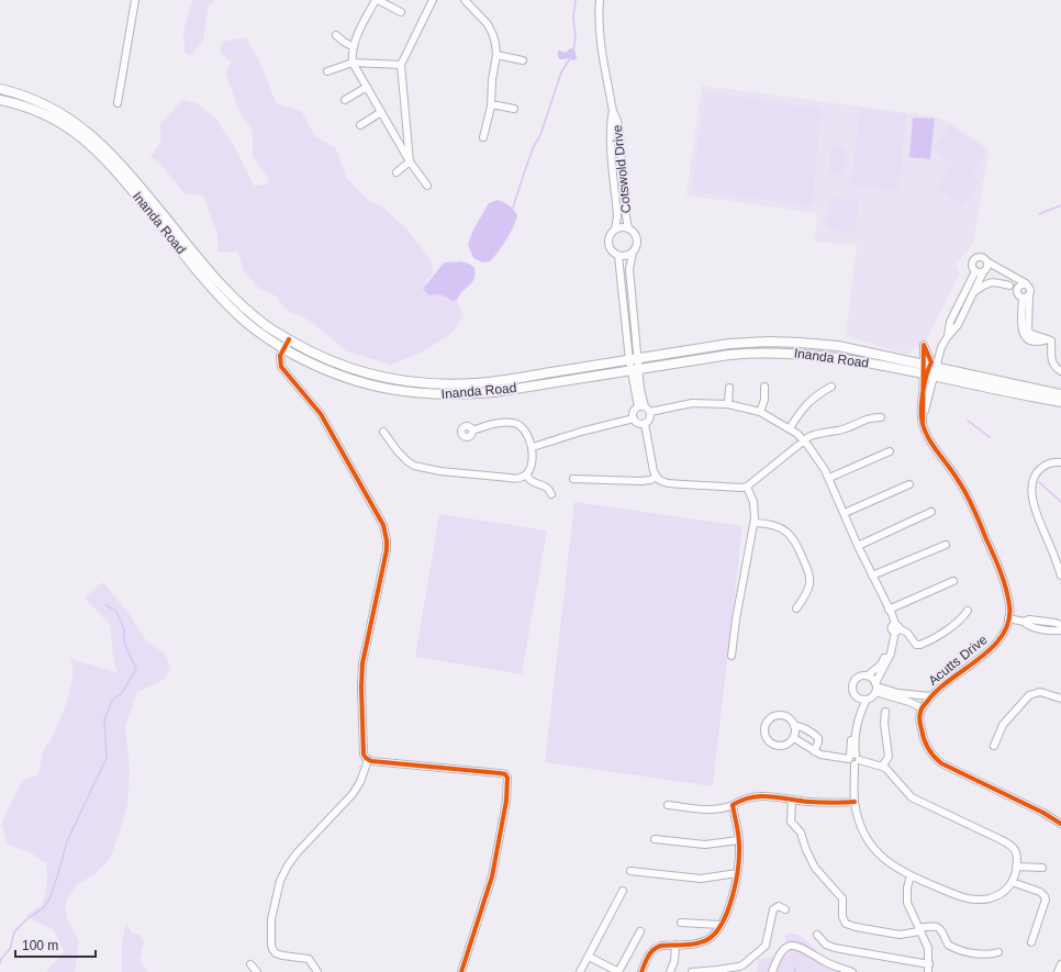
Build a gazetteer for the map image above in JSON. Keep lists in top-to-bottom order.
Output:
{
  "streets": {
    "main road": ["Inanda Road"],
    "street": ["Cotswold Drive", "Acutts Drive"]
  },
  "crossings": [
    ["Inanda Road", "Acutts Drive"]
  ],
  "scale_bar": "100 m"
}
